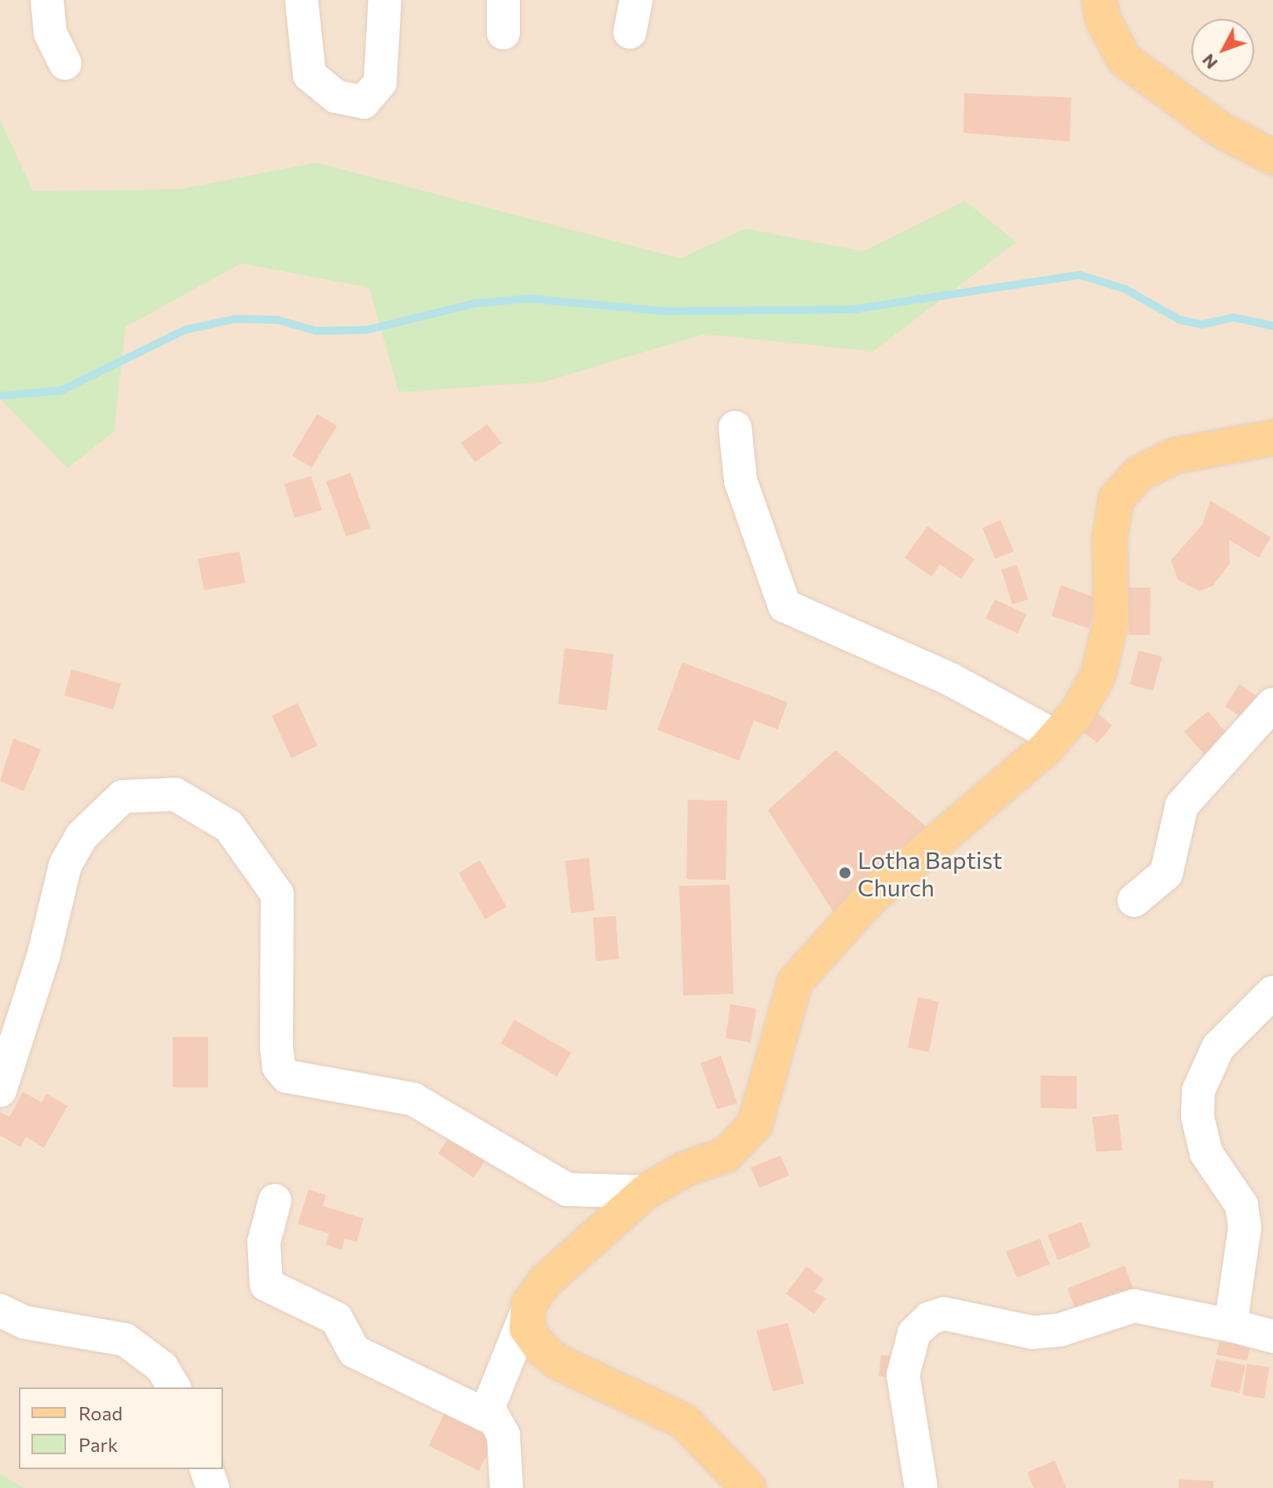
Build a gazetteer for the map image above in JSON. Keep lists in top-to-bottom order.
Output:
{
  "places": ["Lotha Baptist Church"],
  "legend": ["Road", "Park"],
  "north": "bottom left"
}
